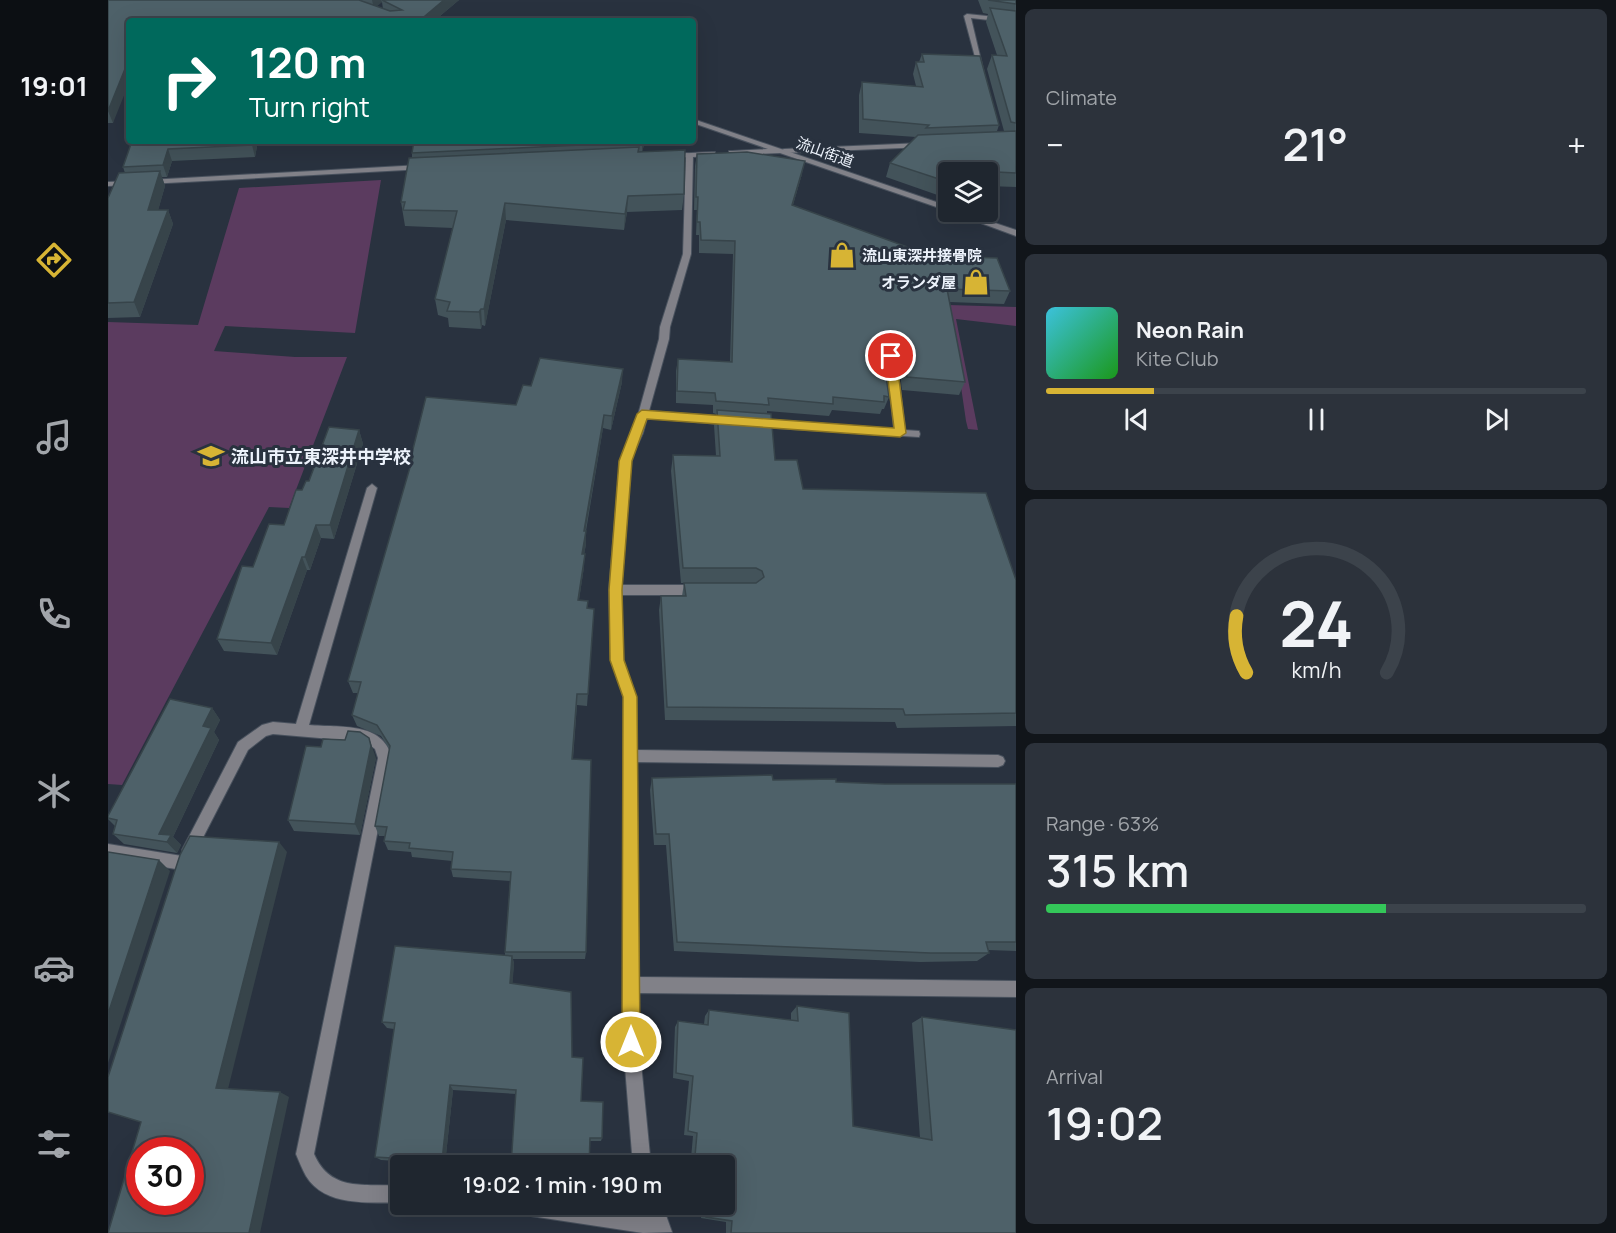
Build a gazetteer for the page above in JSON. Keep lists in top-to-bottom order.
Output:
{
  "streets": {
    "street": ["流山街道"]
  },
  "places": {
    "shop": ["流山東深井接骨院", "オランダ屋"],
    "school or university": ["流山市立東深井中学校"]
  },
  "page": {
    "tabs": "19:01",
    "tile": [
      "Climate",
      ["Range · 63%", "315 km"],
      ["Arrival", "19:02"]
    ],
    "turn": ["120 m", "Turn right"],
    "heat": ["−", "21°", "+"],
    "song": ["Neon Rain", "Kite Club"],
    "limit": "30",
    "trip": "19:02 · 1 min · 190 m",
    "gauge": ["24", "km/h"]
  }
}
